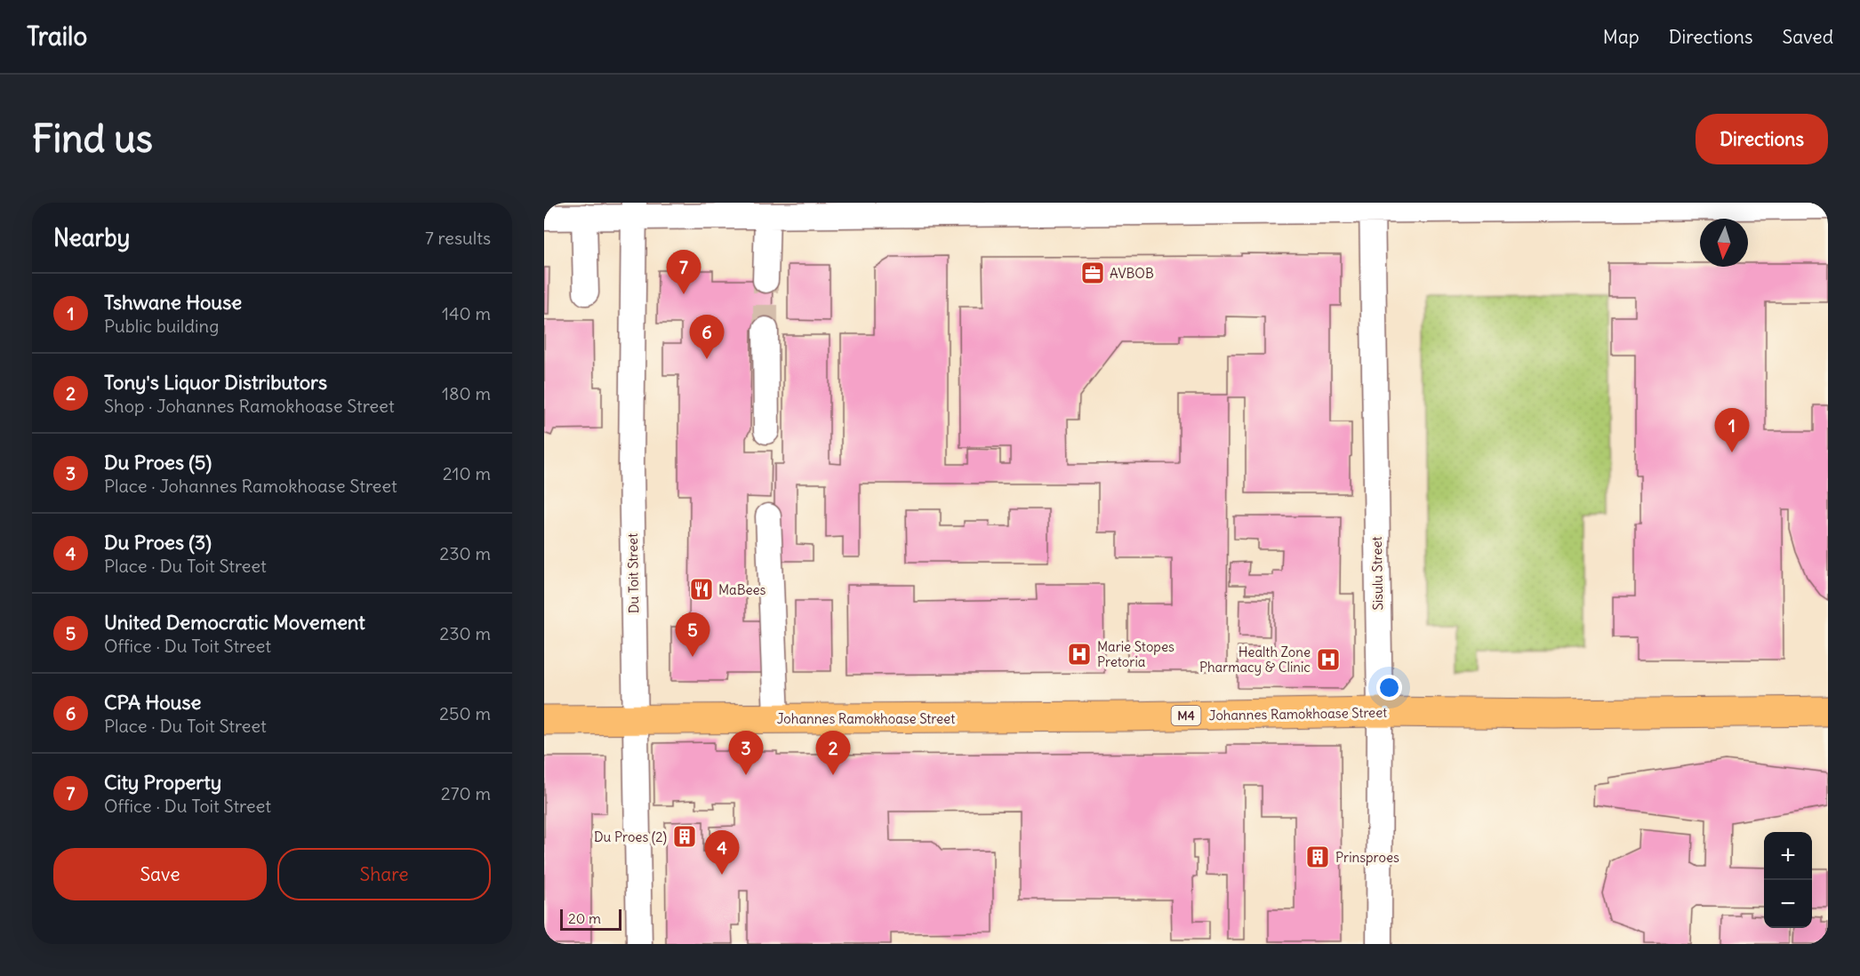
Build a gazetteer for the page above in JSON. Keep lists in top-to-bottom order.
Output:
{
  "streets": {
    "main road": ["Johannes Ramokhoase Street", "M4"],
    "street": ["Du Toit Street", "Sisulu Street"]
  },
  "crossings": [
    ["Du Toit Street", "Johannes Ramokhoase Street"],
    ["Sisulu Street", "Johannes Ramokhoase Street"]
  ],
  "places": {
    "office": ["AVBOB"],
    "restaurant": ["MaBees"],
    "hospital": ["Marie Stopes Pretoria", "Health Zone Pharmacy & Clinic"],
    "building": ["Du Proes (2)", "Prinsproes"]
  },
  "scale_bar": "20 m",
  "north": "bottom",
  "page": {
    "header": "Trailo",
    "nav": ["Map", "Directions", "Saved"],
    "buttons": [
      "Directions",
      ["Save", "Share"]
    ],
    "title": "Find us",
    "heading": ["Nearby", "7 results"],
    "pins": [
      "7",
      "6",
      "1",
      "5",
      "2",
      "3",
      "4"
    ],
    "list": [
      {
        "mark": "1",
        "name": "Tshwane House",
        "note": "Public building",
        "value": "140 m"
      },
      {
        "mark": "2",
        "name": "Tony's Liquor Distributors",
        "note": "Shop · Johannes Ramokhoase Street",
        "value": "180 m"
      },
      {
        "mark": "3",
        "name": "Du Proes (5)",
        "note": "Place · Johannes Ramokhoase Street",
        "value": "210 m"
      },
      {
        "mark": "4",
        "name": "Du Proes (3)",
        "note": "Place · Du Toit Street",
        "value": "230 m"
      },
      {
        "mark": "5",
        "name": "United Democratic Movement",
        "note": "Office · Du Toit Street",
        "value": "230 m"
      },
      {
        "mark": "6",
        "name": "CPA House",
        "note": "Place · Du Toit Street",
        "value": "250 m"
      },
      {
        "mark": "7",
        "name": "City Property",
        "note": "Office · Du Toit Street",
        "value": "270 m"
      }
    ],
    "map_buttons": ["+", "−"],
    "scale": "20 m"
  }
}
